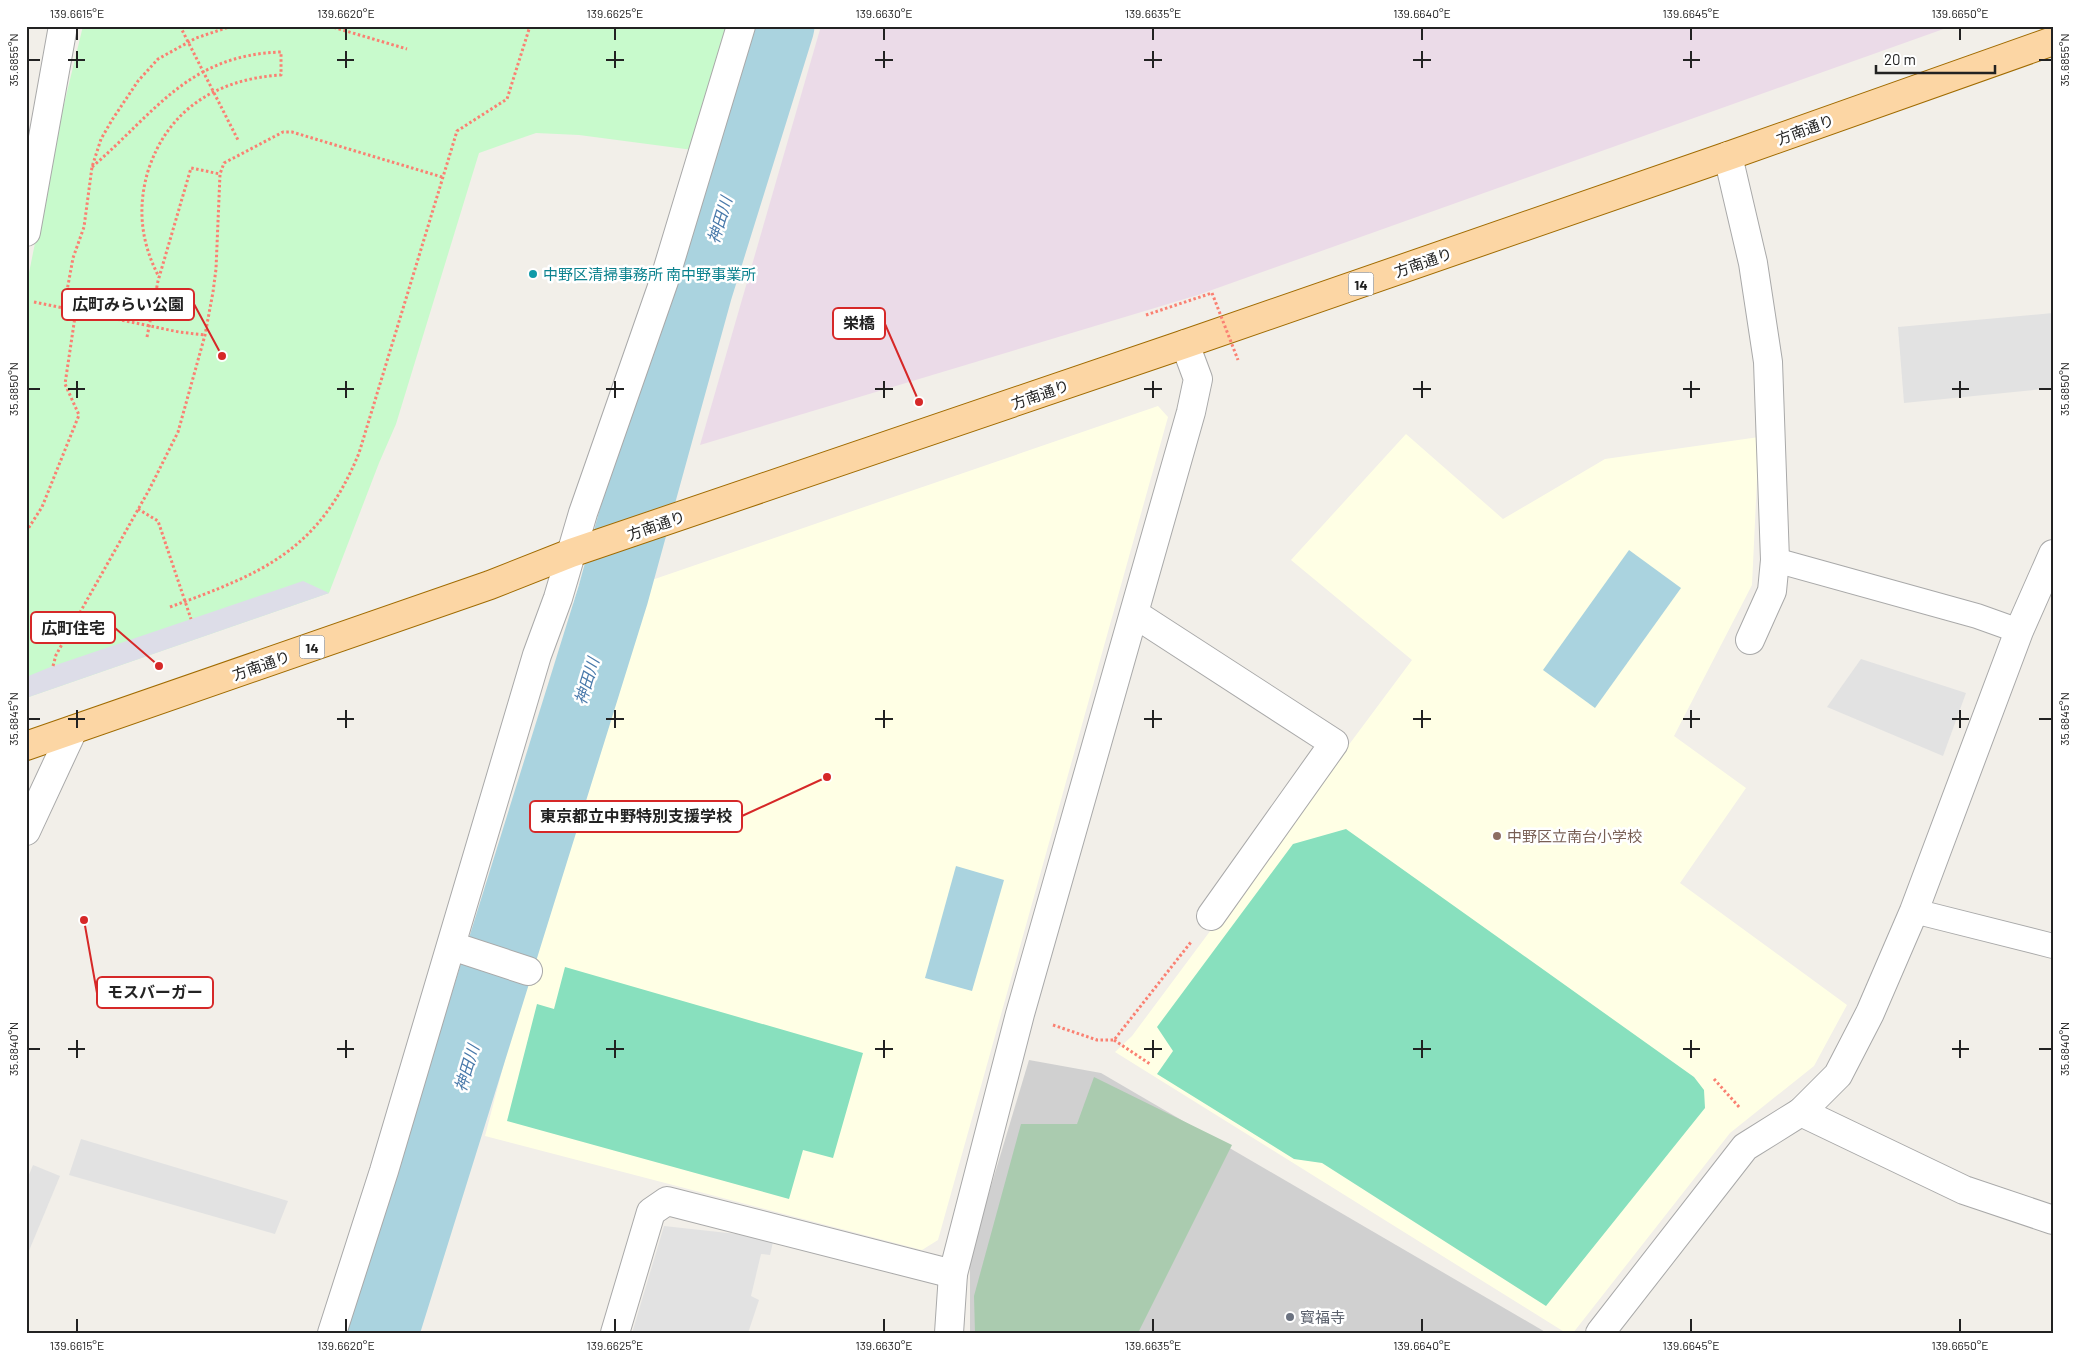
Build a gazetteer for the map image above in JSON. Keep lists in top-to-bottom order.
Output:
{
  "streets": {
    "main road": ["方南通り", "14"]
  },
  "water": ["神田川"],
  "places": [
    "中野区清掃事務所 南中野事業所",
    "広町みらい公園",
    "栄橋",
    "広町住宅",
    "東京都立中野特別支援学校",
    "中野区立南台小学校",
    "モスバーガー",
    "寳福寺"
  ],
  "scale_bar": "20 m",
  "coordinates": [
    "139.6615°E",
    "139.6620°E",
    "139.6625°E",
    "139.6630°E",
    "139.6635°E",
    "139.6640°E",
    "139.6645°E",
    "139.6650°E",
    "35.6855°N",
    "35.6850°N",
    "35.6845°N",
    "35.6840°N"
  ]
}
